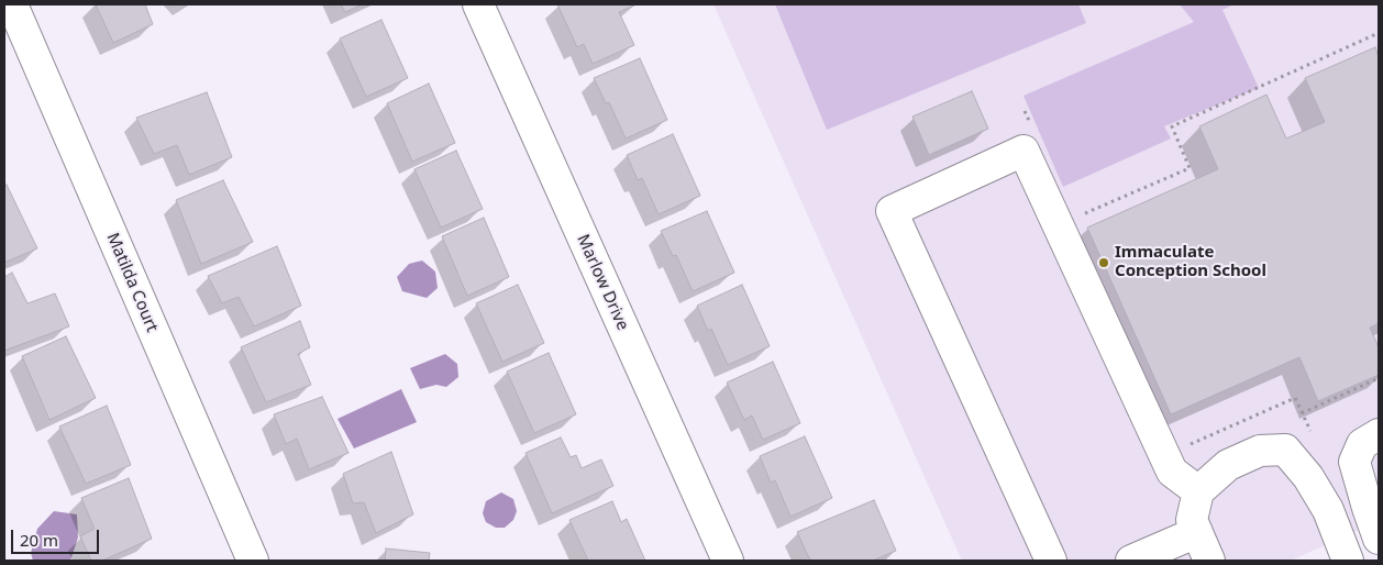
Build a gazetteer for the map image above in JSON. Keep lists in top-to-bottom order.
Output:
{
  "streets": {
    "street": ["Matilda Court", "Marlow Drive"]
  },
  "places": ["Immaculate Conception School"],
  "scale_bar": "20 m"
}
